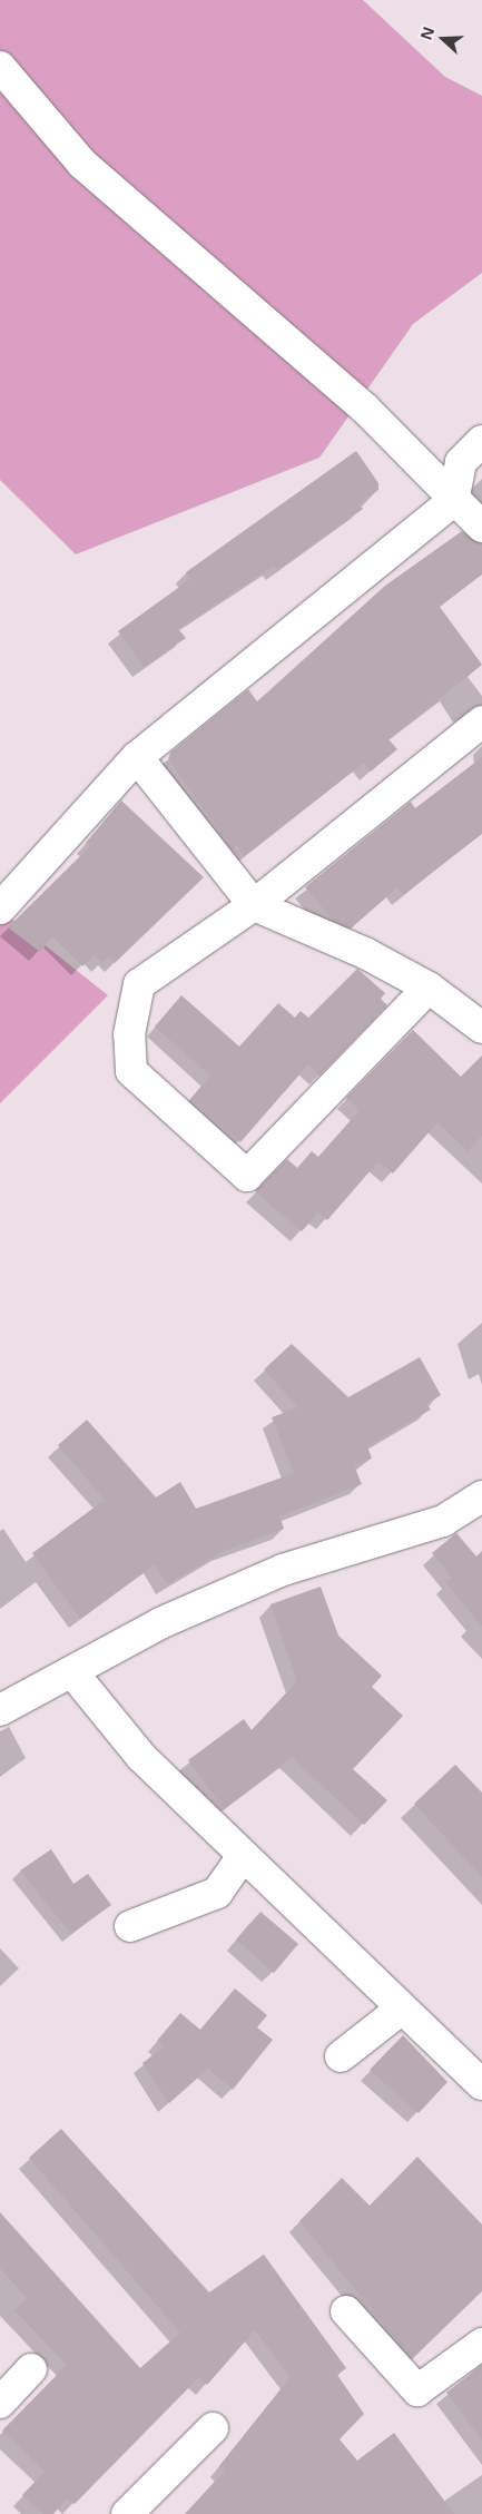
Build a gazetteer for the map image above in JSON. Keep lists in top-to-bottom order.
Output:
{
  "north": "left"
}
